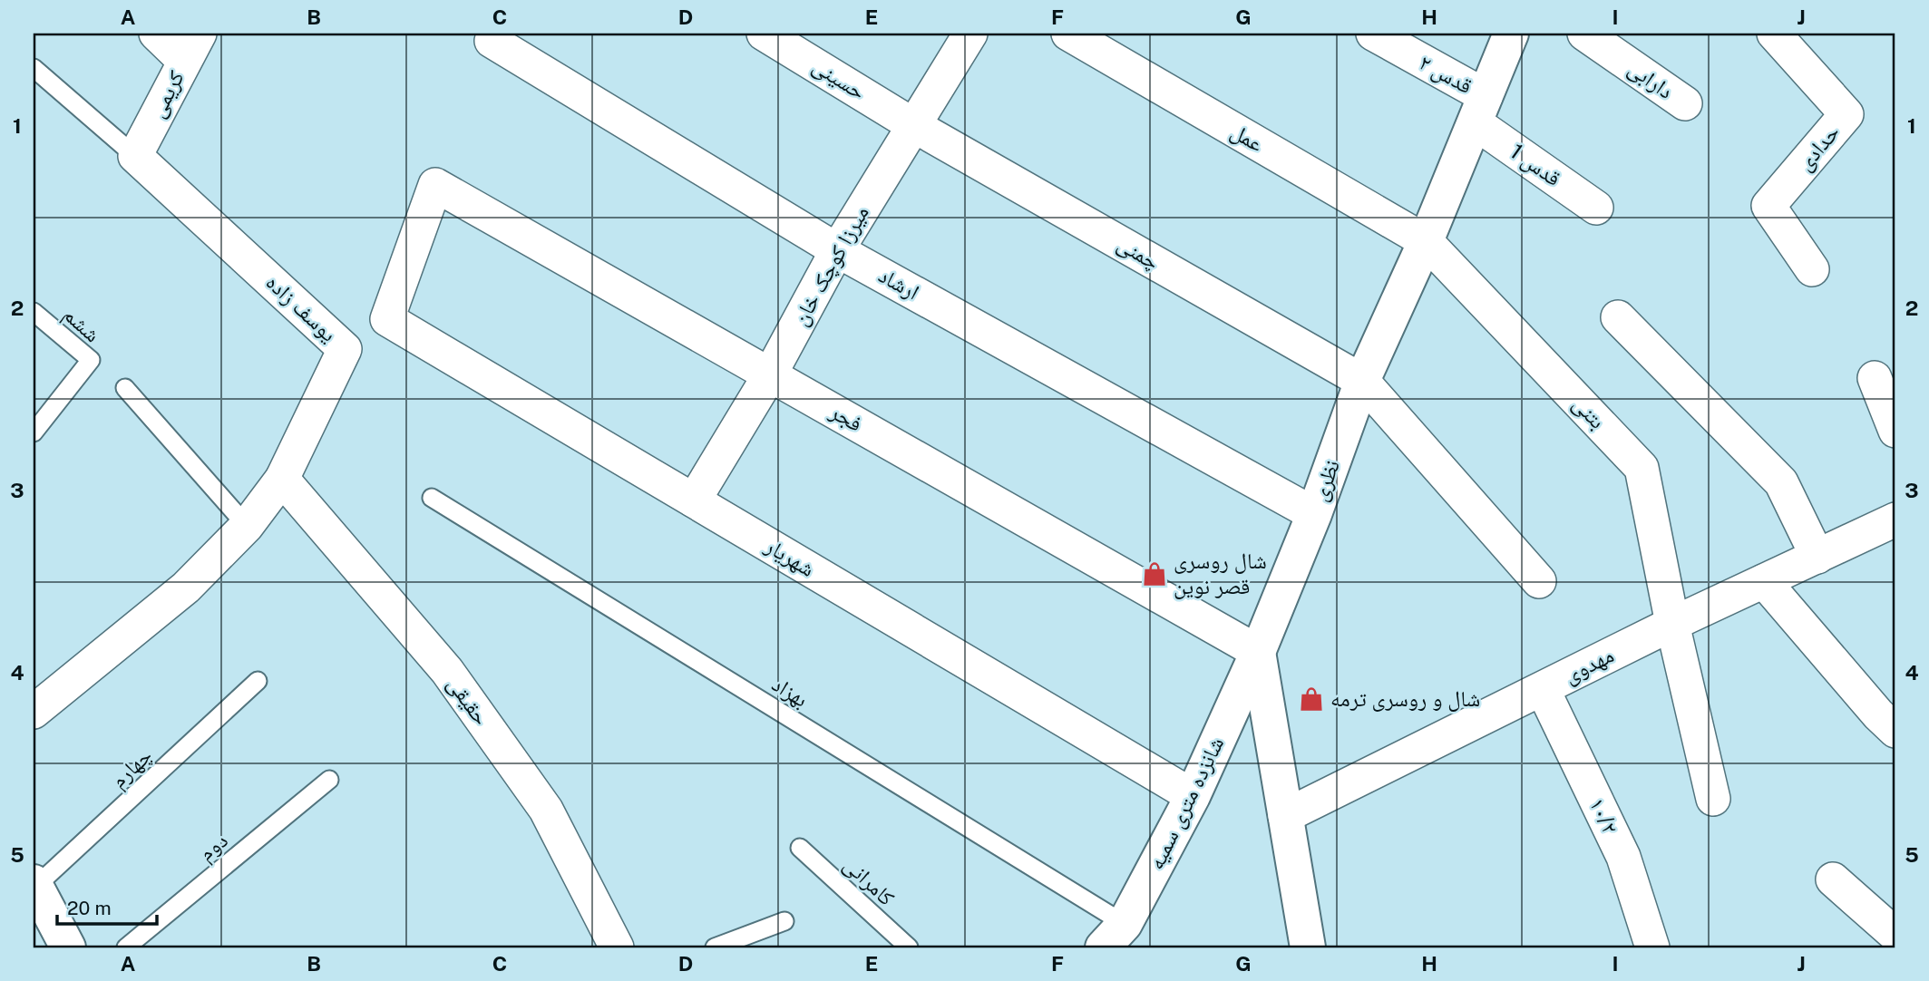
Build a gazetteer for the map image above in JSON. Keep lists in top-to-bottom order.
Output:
{
  "streets": {
    "street": [
      "قدس ۲",
      "حسینی",
      "دارابی",
      "کریمی",
      "عمل",
      "حدادی",
      "قدس 1",
      "چمنی",
      "میرزا کوچک خان",
      "ارشاد",
      "یوسف زاده",
      "بتنی",
      "فجر",
      "نظری",
      "شهریار",
      "مهدوی",
      "حقیقی",
      "شانزده متری سمیه",
      "۱۰/۲"
    ],
    "lane": [
      "ششم",
      "بهزاد",
      "چهارم",
      "دوم",
      "کامرانی"
    ]
  },
  "crossings": [
    ["قدس ۲", "قدس 1"],
    ["قدس ۲", "نظری"],
    ["حسینی", "چمنی"],
    ["حسینی", "میرزا کوچک خان"],
    ["کریمی", "یوسف زاده"],
    ["عمل", "بتنی"],
    ["عمل", "نظری"],
    ["قدس 1", "نظری"],
    ["چمنی", "میرزا کوچک خان"],
    ["چمنی", "نظری"],
    ["میرزا کوچک خان", "ارشاد"],
    ["میرزا کوچک خان", "فجر"],
    ["میرزا کوچک خان", "شهریار"],
    ["ارشاد", "نظری"],
    ["یوسف زاده", "حقیقی"],
    ["بتنی", "نظری"],
    ["بتنی", "مهدوی"],
    ["فجر", "نظری"],
    ["فجر", "شهریار"],
    ["فجر", "شانزده متری سمیه"],
    ["نظری", "شانزده متری سمیه"],
    ["شهریار", "شانزده متری سمیه"],
    ["مهدوی", "۱۰/۲"],
    ["بهزاد", "شانزده متری سمیه"]
  ],
  "places": {
    "shop": ["شال روسری قصر نوین", "شال و روسری ترمه"]
  },
  "scale_bar": "20 m",
  "grid": {
    "columns": [
      "A",
      "B",
      "C",
      "D",
      "E",
      "F",
      "G",
      "H",
      "I",
      "J"
    ],
    "rows": [
      "1",
      "2",
      "3",
      "4",
      "5"
    ]
  }
}
